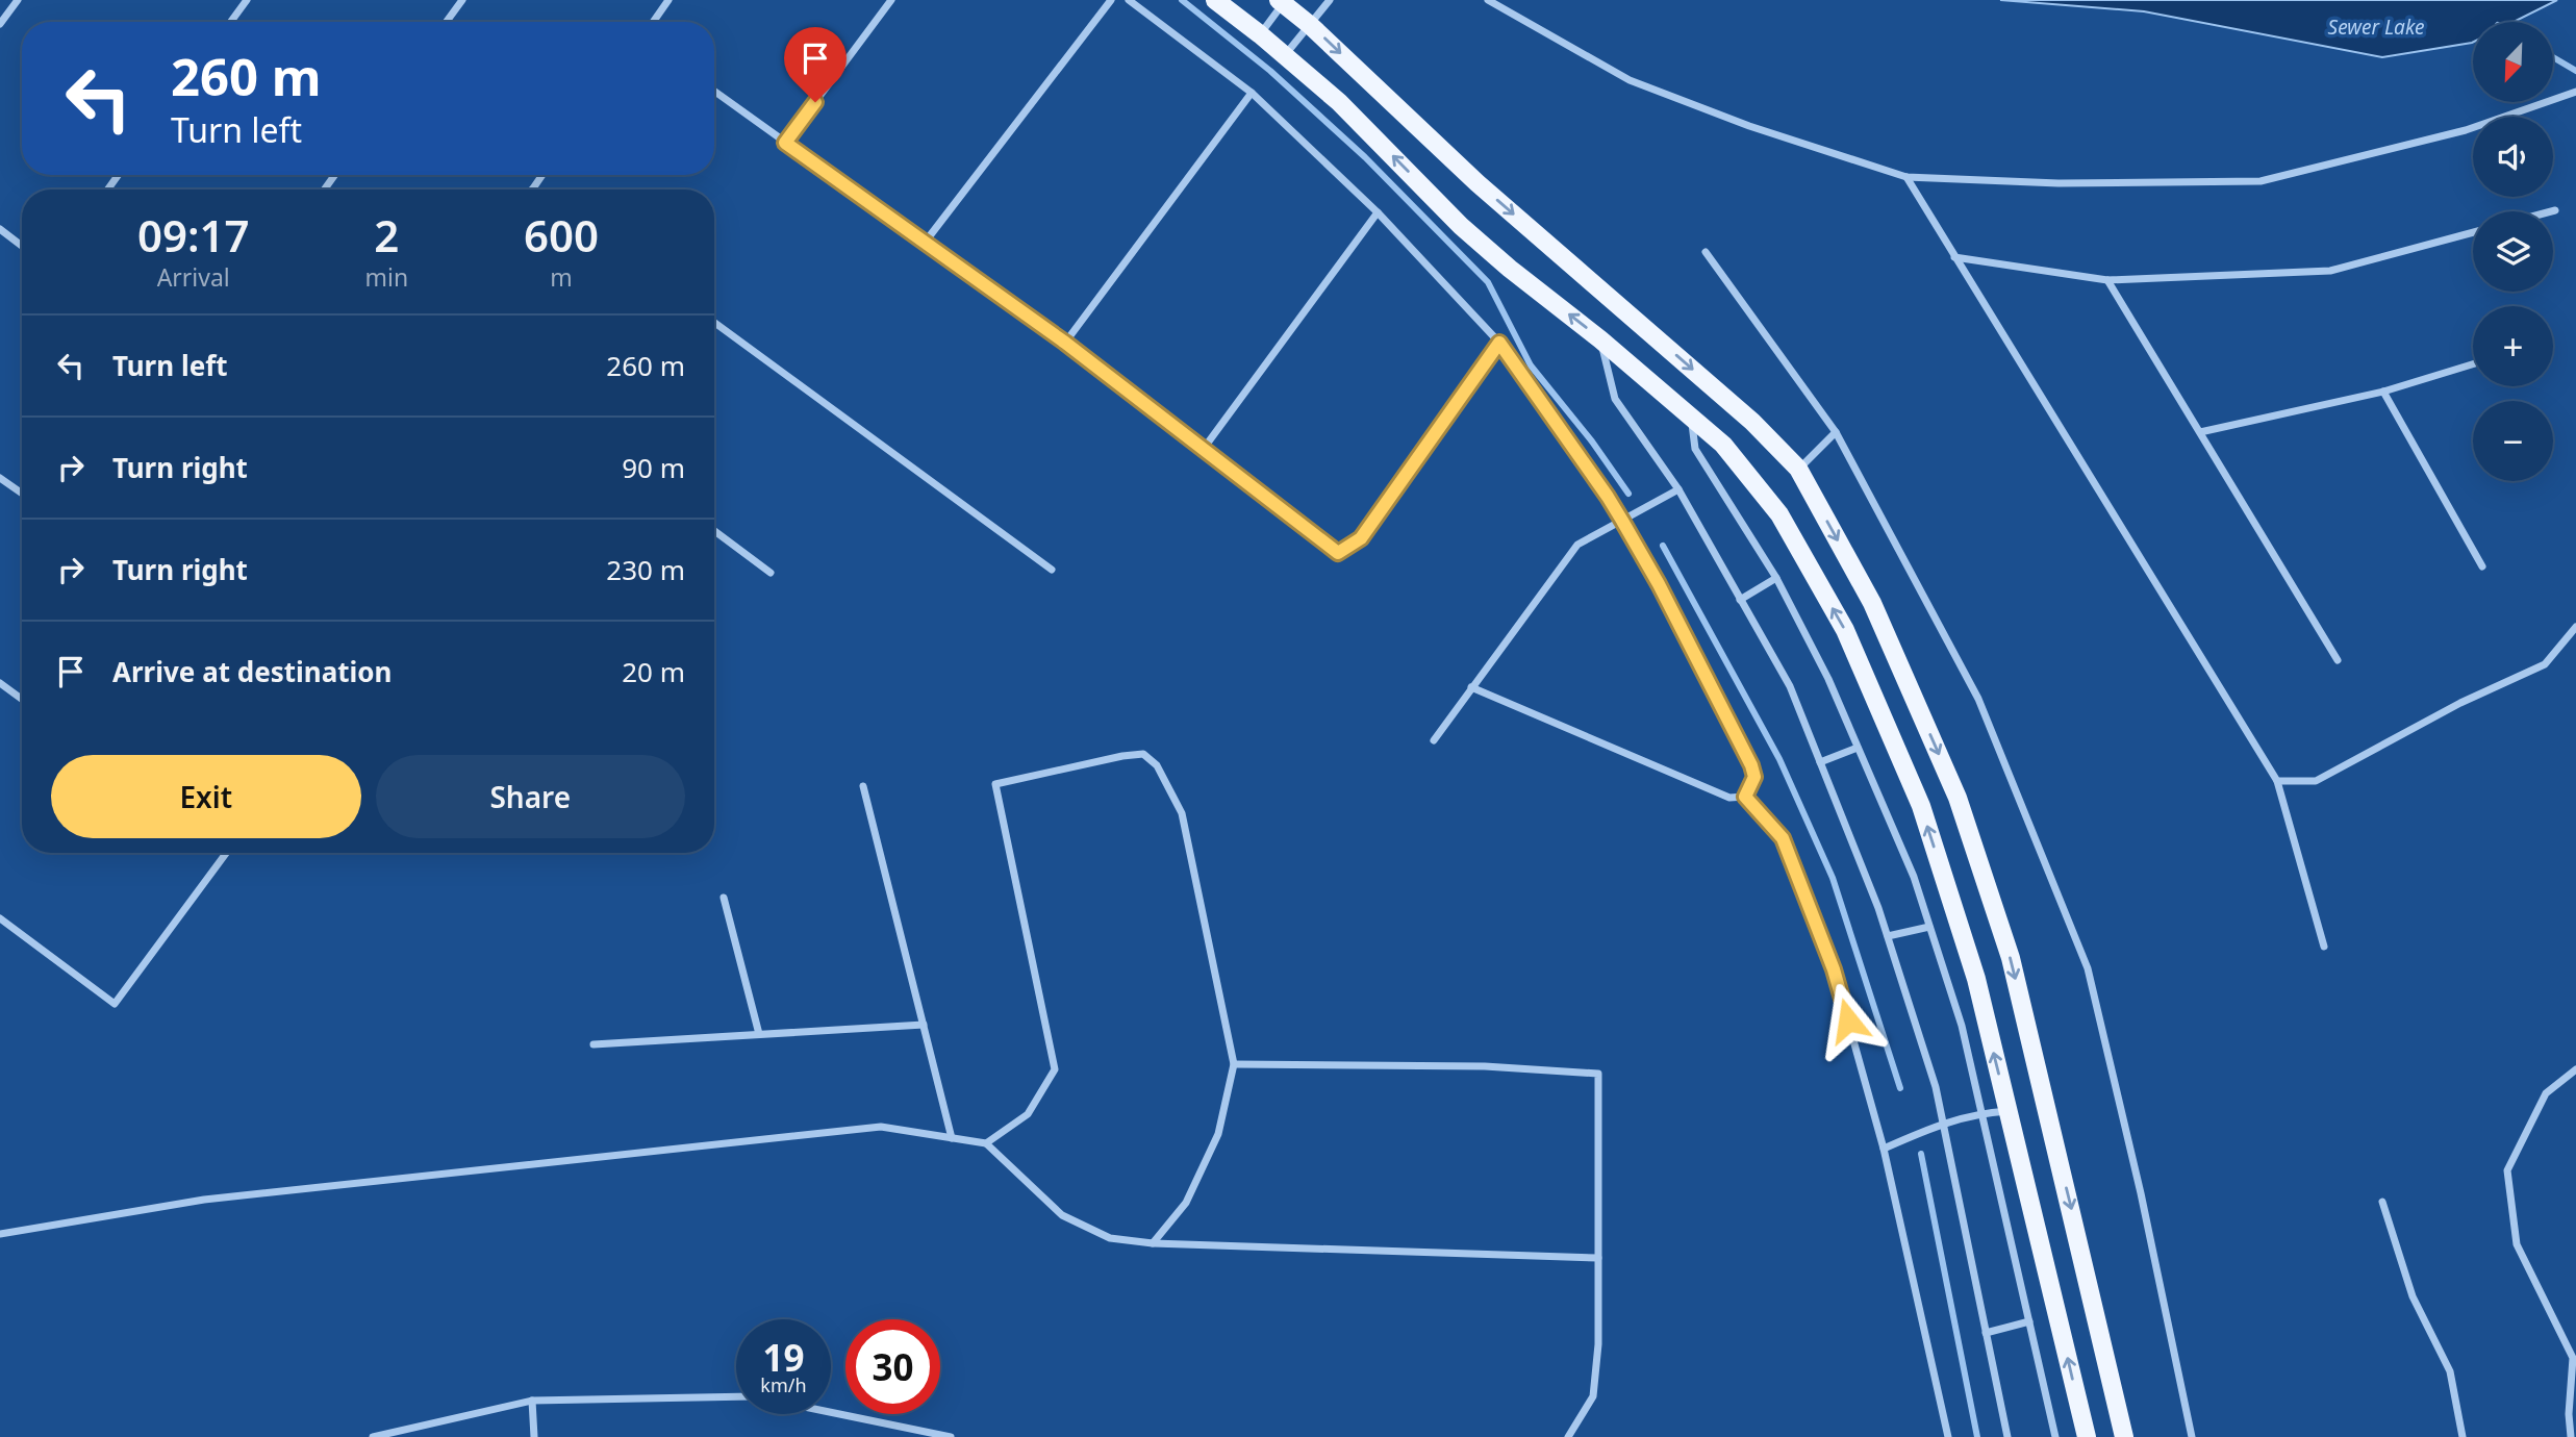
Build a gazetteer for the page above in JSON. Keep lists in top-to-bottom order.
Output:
{
  "water": ["Sewer Lake"],
  "north": "bottom left",
  "page": {
    "map_buttons": ["+", "−"],
    "turn": ["260 m", "Turn left"],
    "eta": [
      "09:17",
      "Arrival",
      "2",
      "min",
      "600",
      "m"
    ],
    "list": [
      {
        "name": "Turn left",
        "value": "260 m"
      },
      {
        "name": "Turn right",
        "value": "90 m"
      },
      {
        "name": "Turn right",
        "value": "230 m"
      },
      {
        "name": "Arrive at destination",
        "value": "20 m"
      }
    ],
    "buttons": ["Exit", "Share"],
    "speed": "19 km/h",
    "limit": "30"
  }
}
